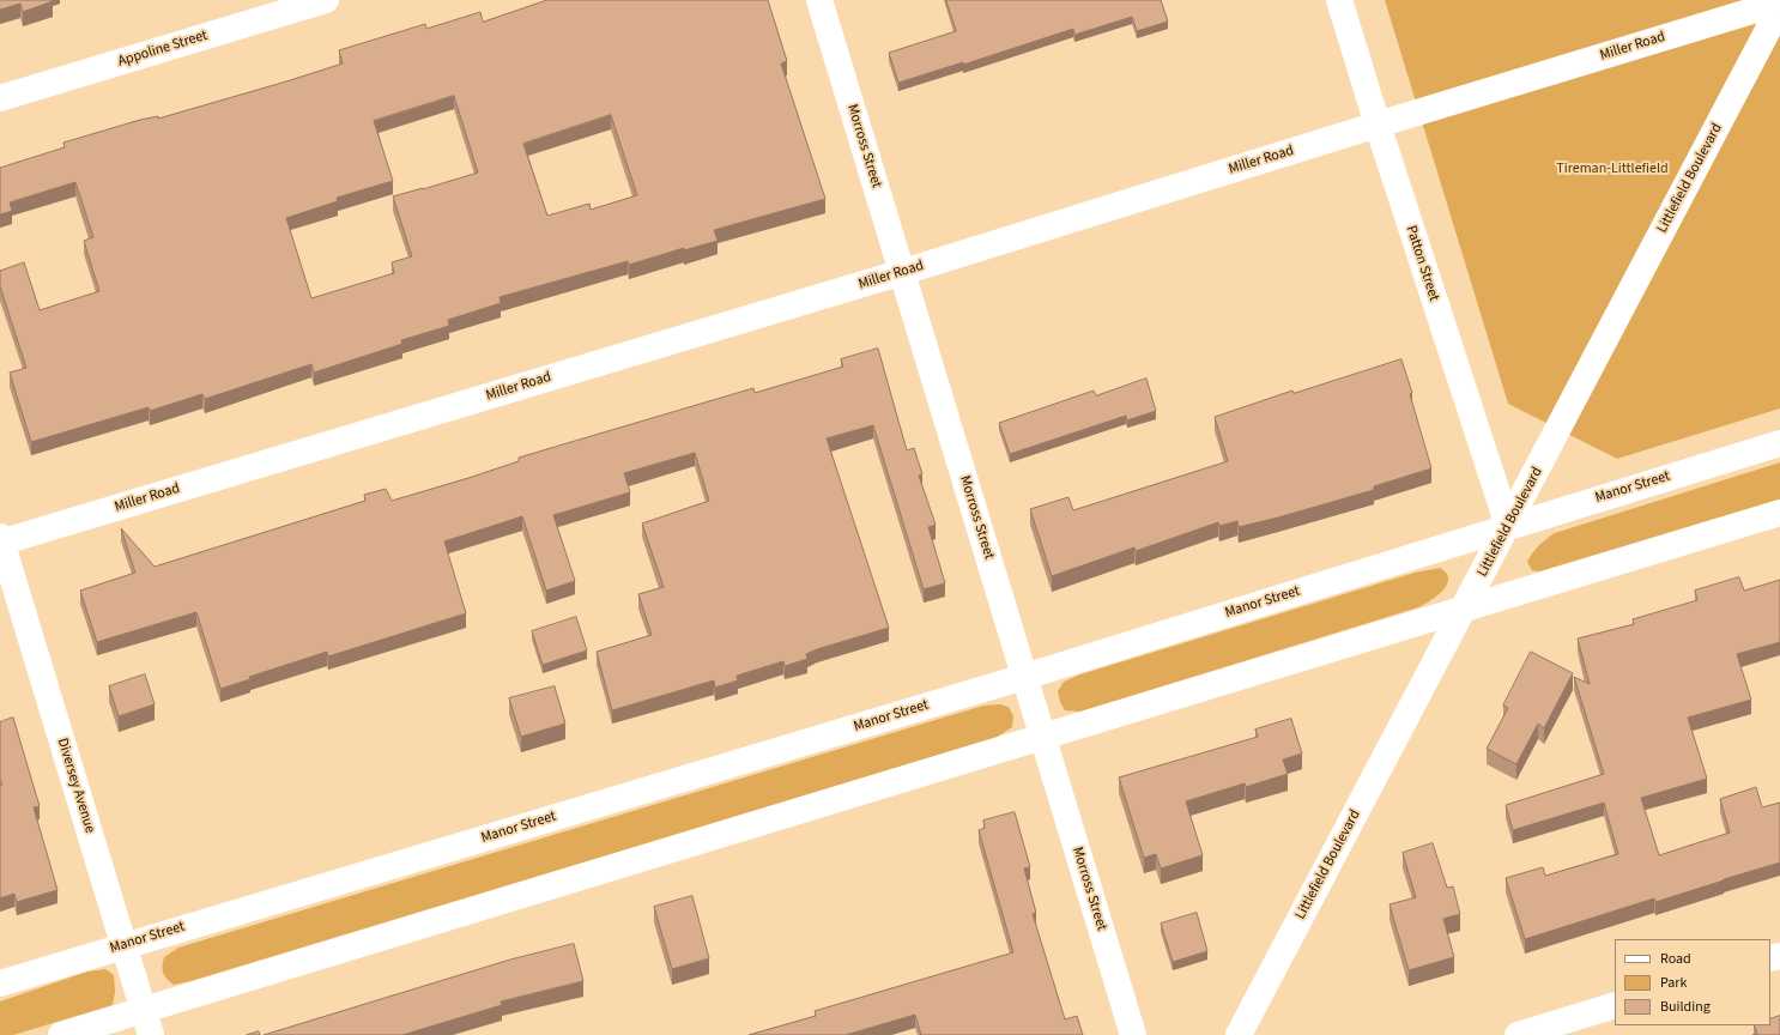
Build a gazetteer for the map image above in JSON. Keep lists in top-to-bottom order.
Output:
{
  "streets": {
    "street": [
      "Miller Road",
      "Appoline Street",
      "Morross Street",
      "Littlefield Boulevard",
      "Patton Street",
      "Manor Street",
      "Diversey Avenue"
    ]
  },
  "crossings": [
    ["Miller Road", "Morross Street"],
    ["Miller Road", "Patton Street"],
    ["Miller Road", "Diversey Avenue"],
    ["Morross Street", "Manor Street"],
    ["Littlefield Boulevard", "Patton Street"],
    ["Littlefield Boulevard", "Manor Street"],
    ["Patton Street", "Manor Street"],
    ["Manor Street", "Diversey Avenue"]
  ],
  "parks": ["Tireman-Littlefield"],
  "legend": ["Road", "Park", "Building"]
}
